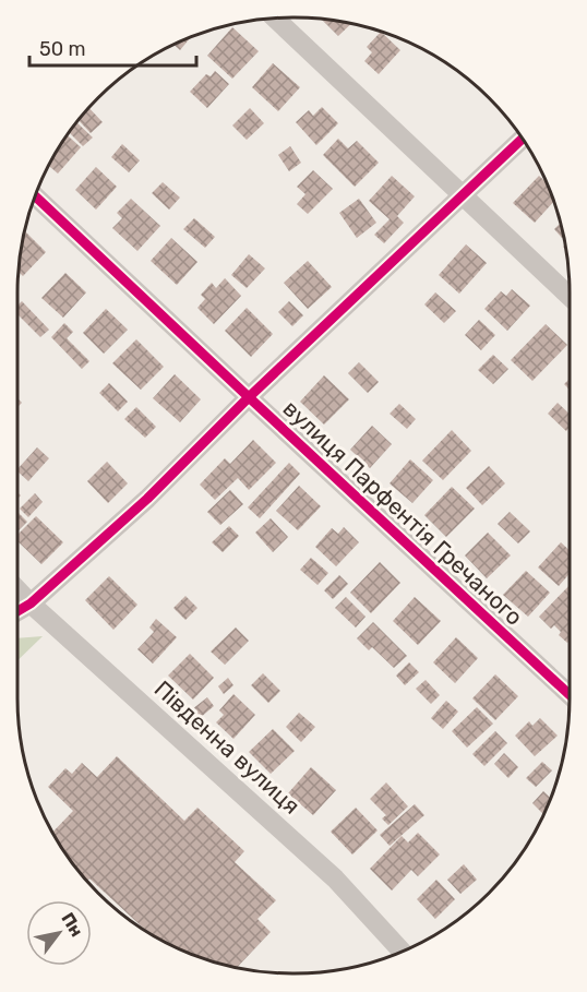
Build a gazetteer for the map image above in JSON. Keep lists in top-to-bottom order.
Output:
{
  "streets": {
    "street": ["вулиця Парфентія Гречаного", "Південна вулиця"]
  },
  "scale_bar": "50 m",
  "north": "top right"
}
